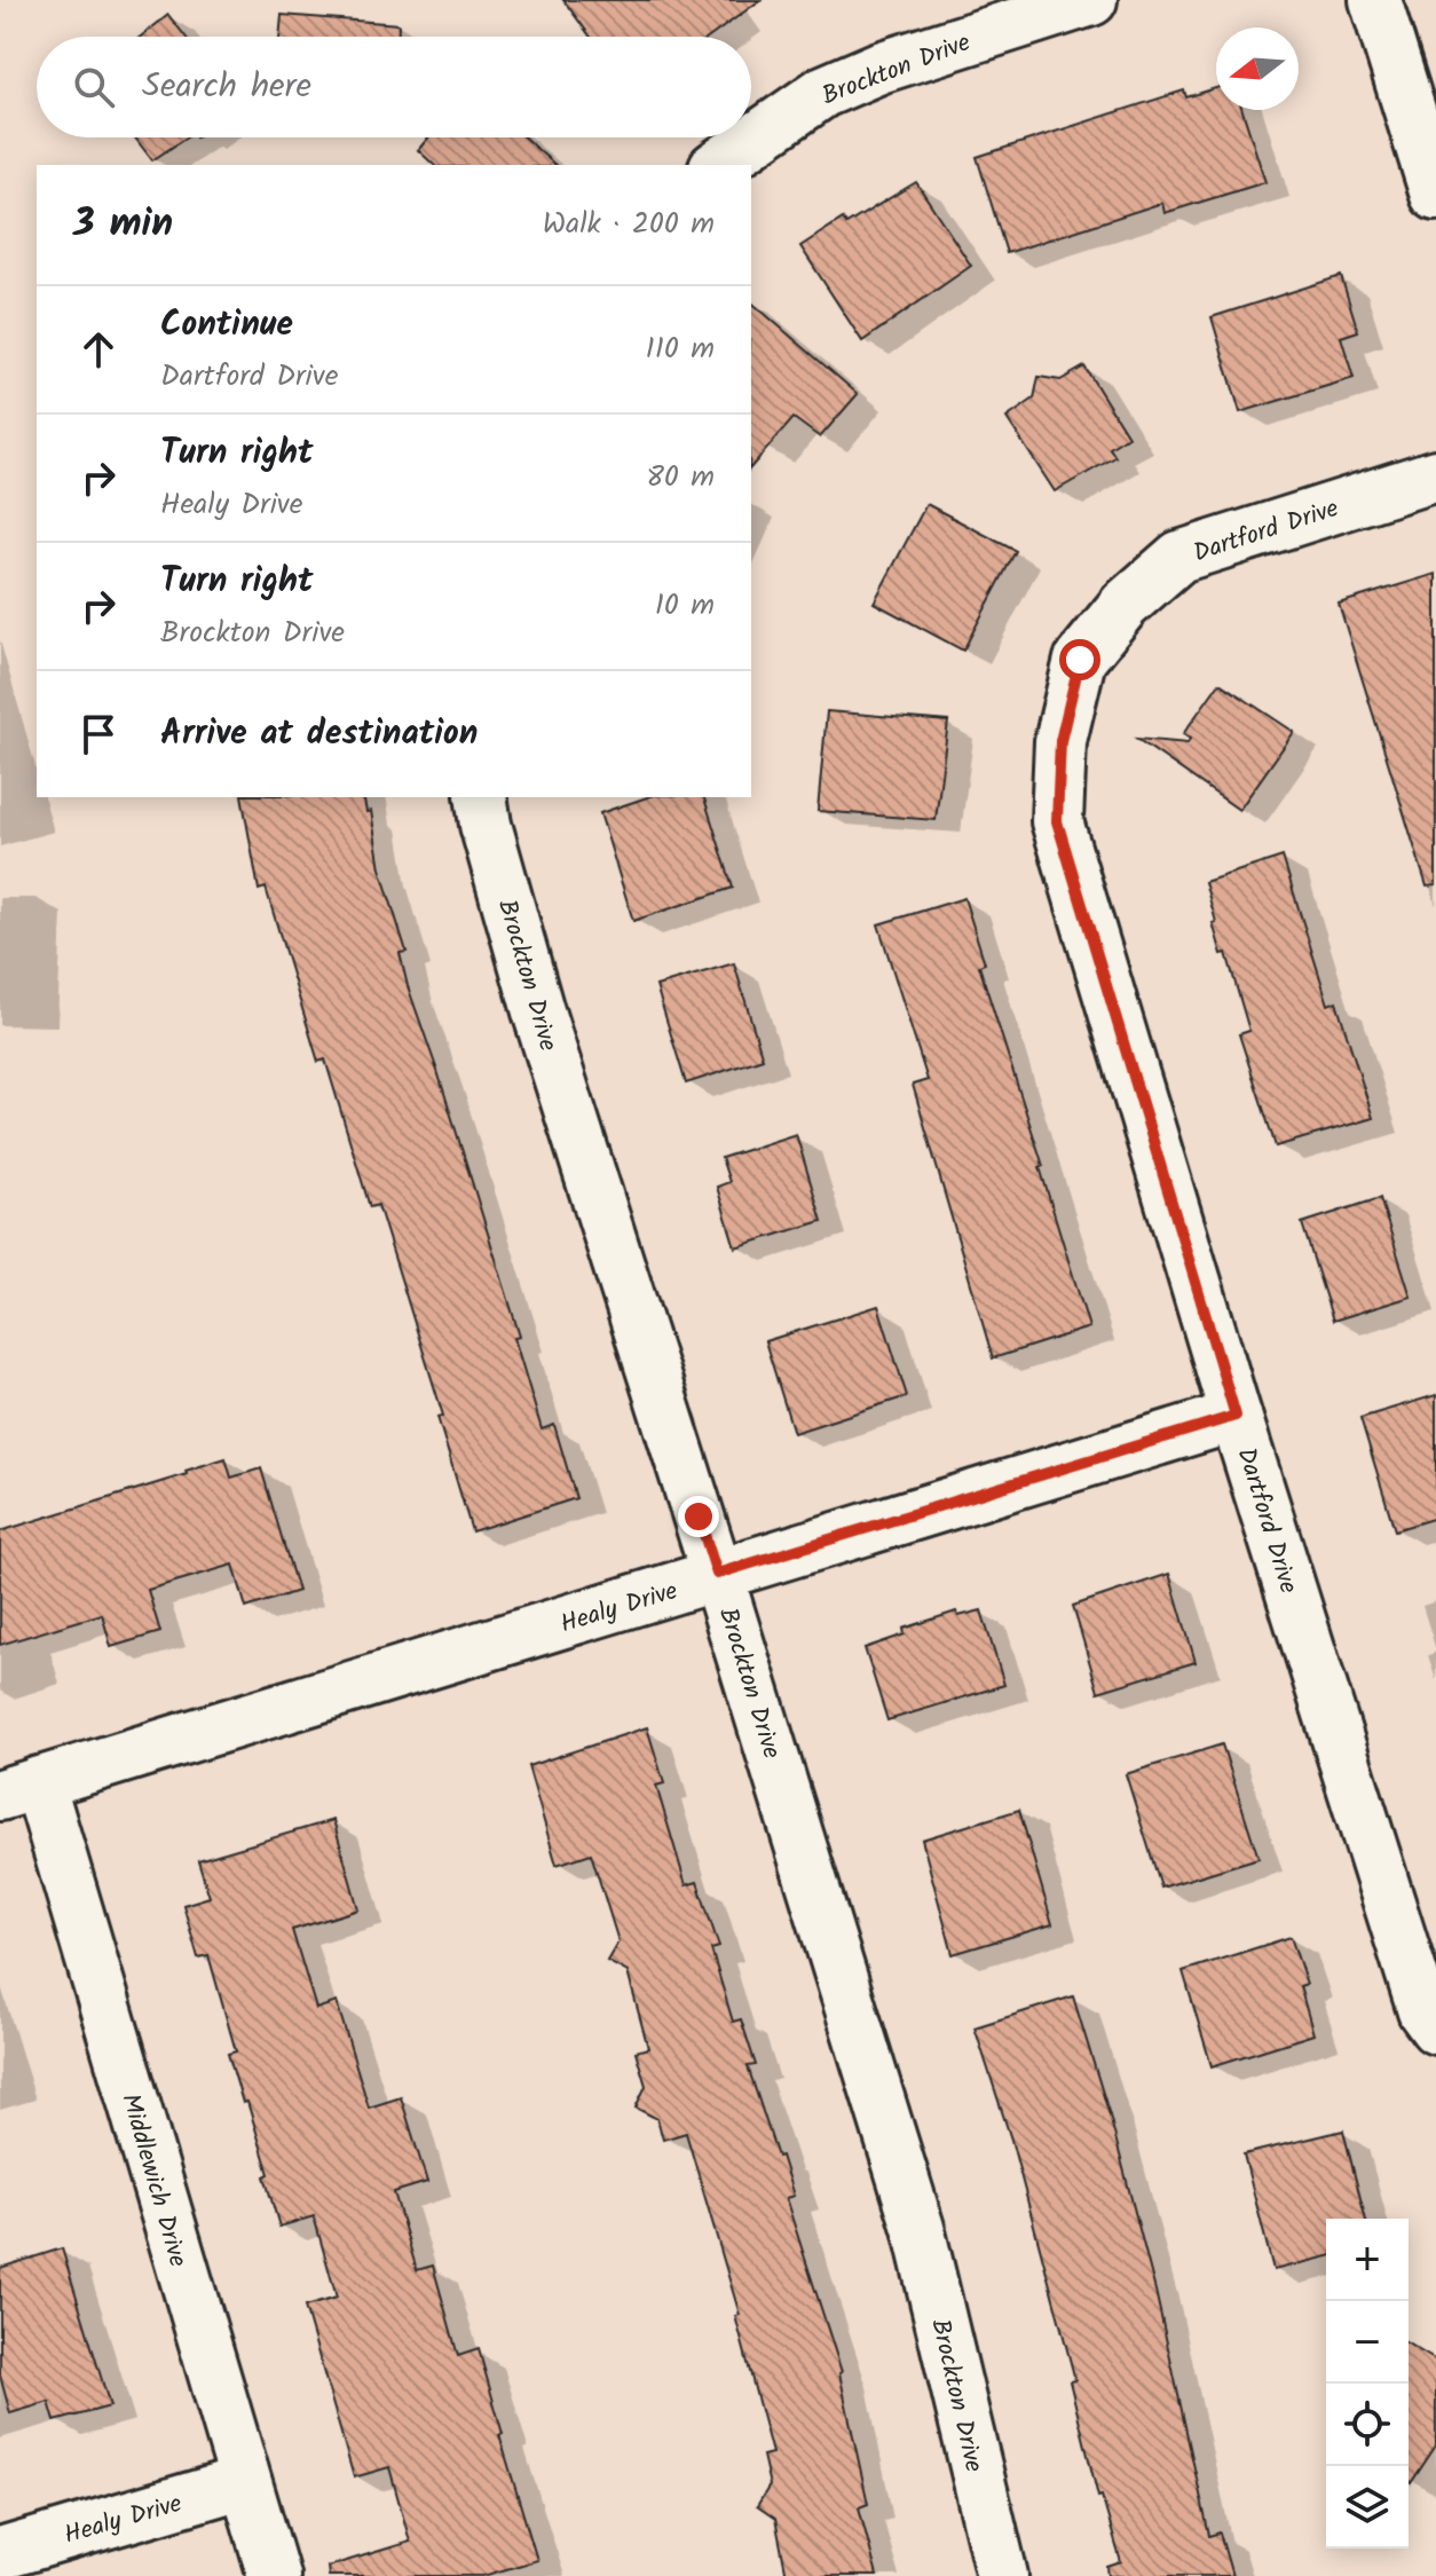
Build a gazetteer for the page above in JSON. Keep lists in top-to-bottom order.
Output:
{
  "streets": {
    "street": [
      "Brockton Drive",
      "Dartford Drive",
      "Healy Drive",
      "Middlewich Drive"
    ]
  },
  "crossings": [
    ["Brockton Drive", "Healy Drive"],
    ["Dartford Drive", "Healy Drive"],
    ["Healy Drive", "Middlewich Drive"]
  ],
  "north": "left",
  "page": {
    "search": "Search here",
    "heading": ["3 min", "Walk · 200 m"],
    "list": [
      ["Continue", "Dartford Drive", "110 m"],
      ["Turn right", "Healy Drive", "80 m"],
      ["Turn right", "Brockton Drive", "10 m"],
      "Arrive at destination"
    ],
    "map_buttons": ["+", "−"]
  }
}
